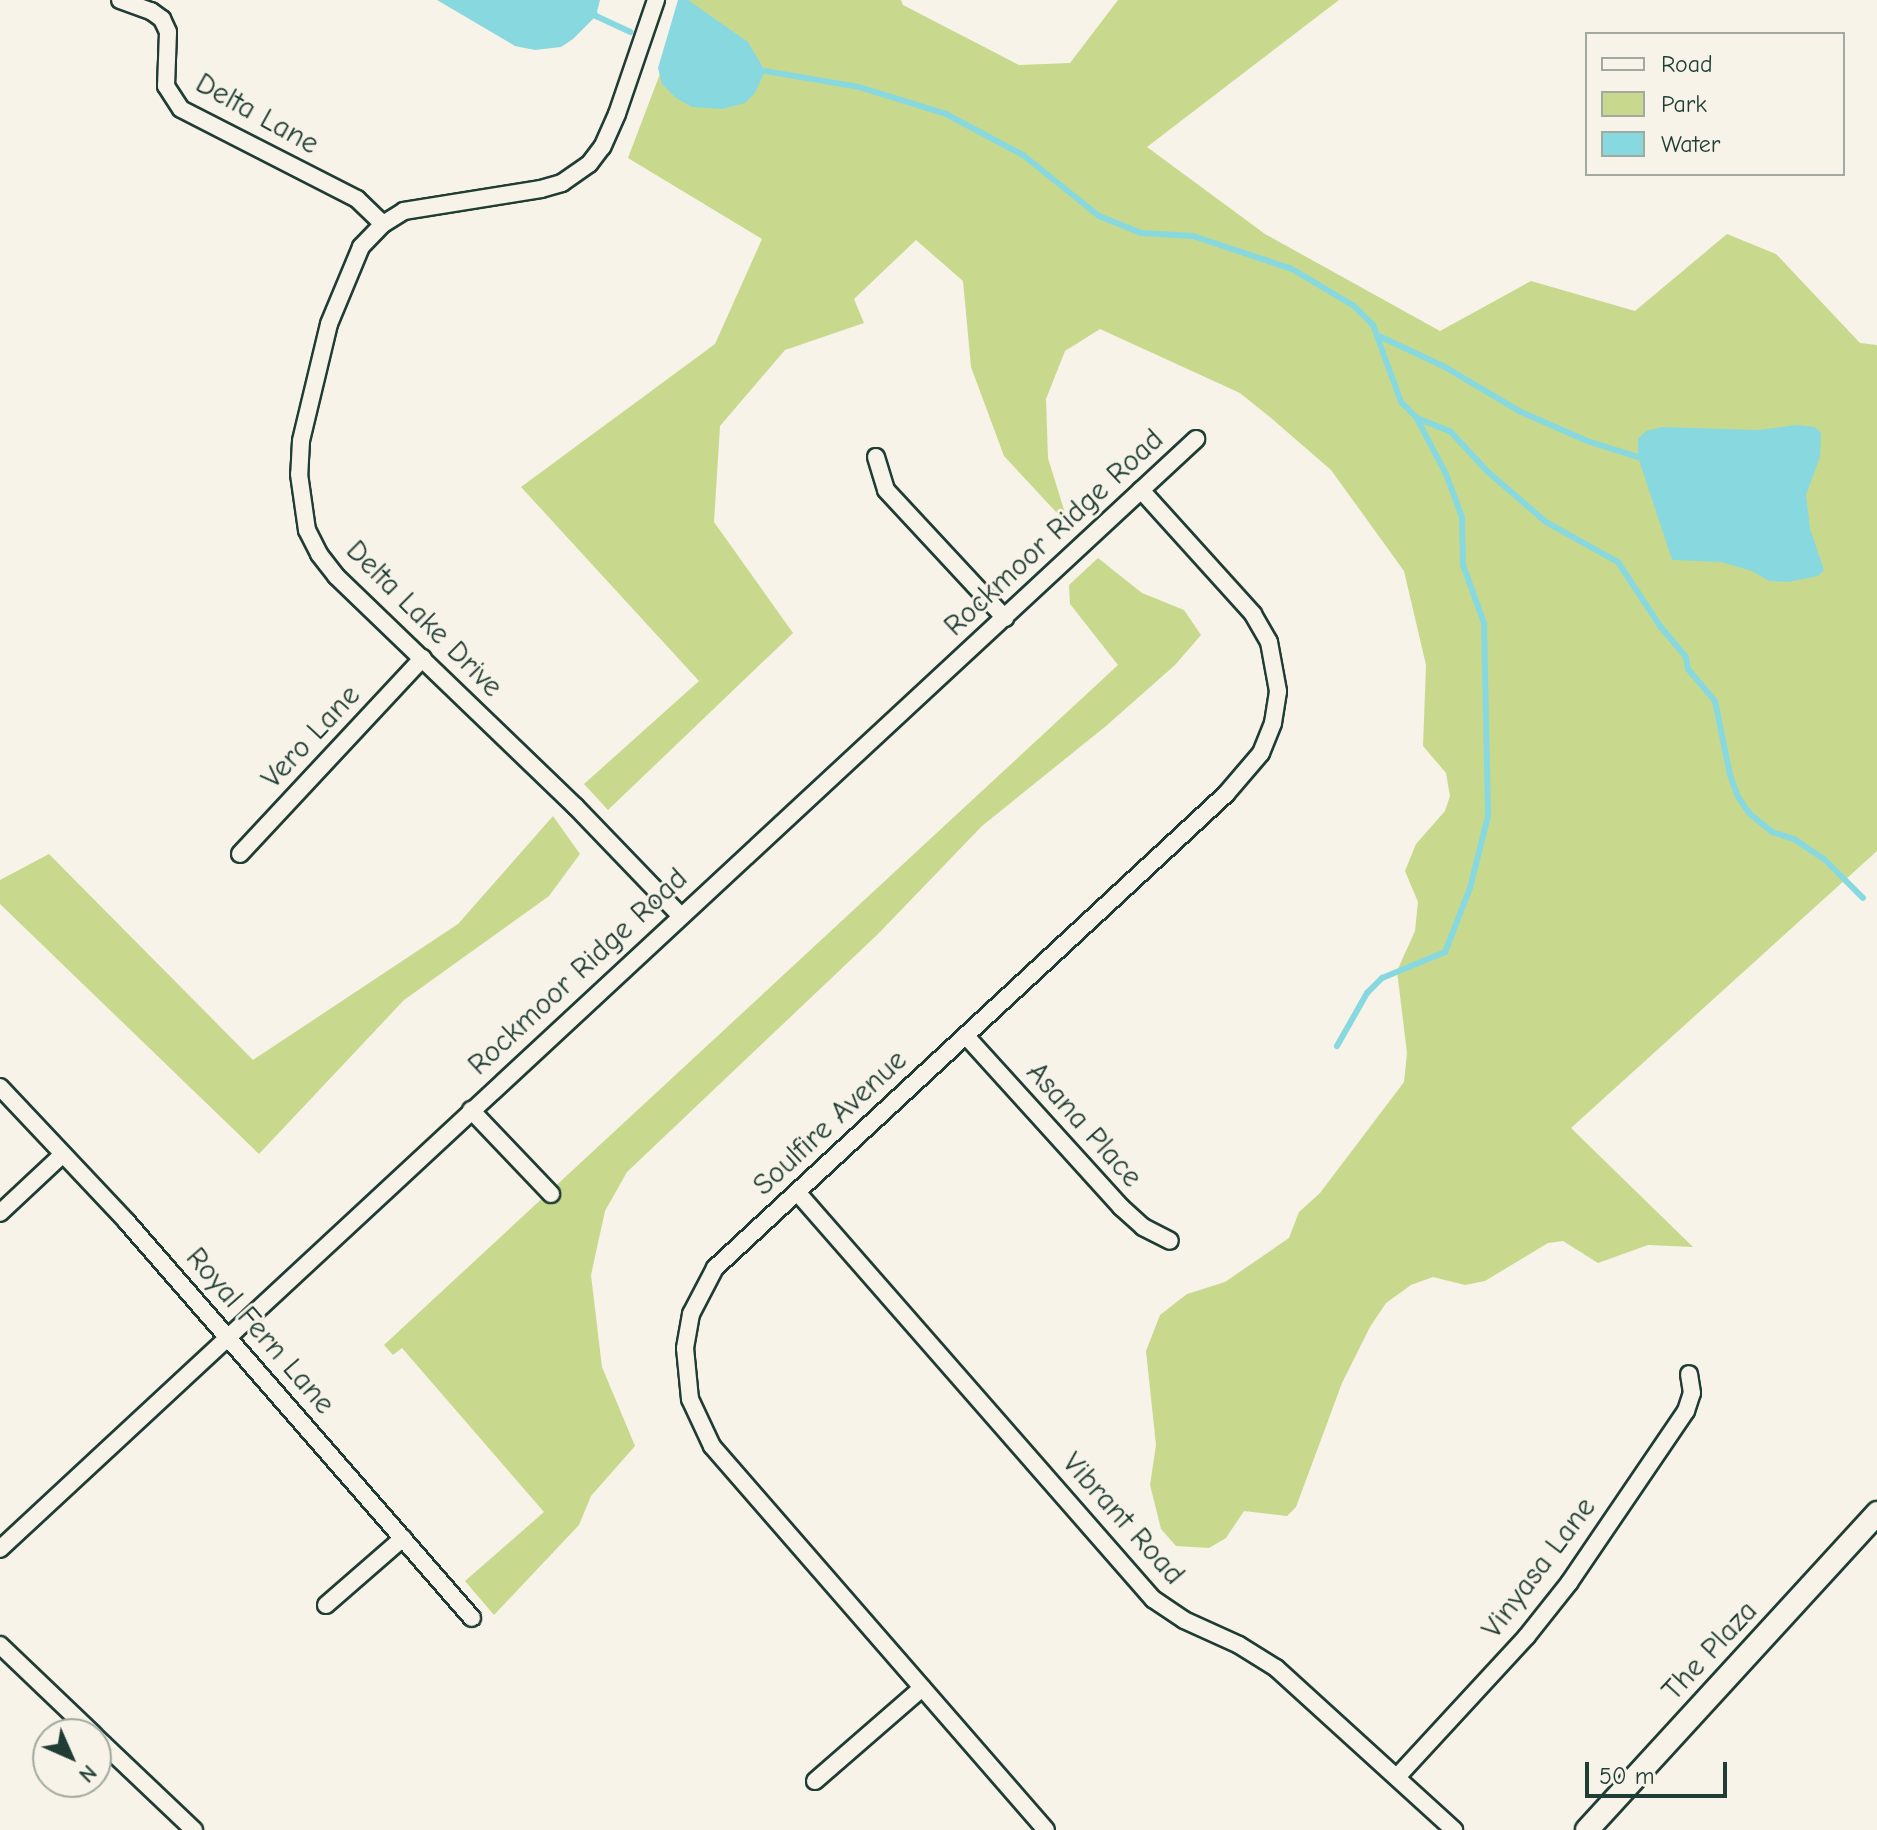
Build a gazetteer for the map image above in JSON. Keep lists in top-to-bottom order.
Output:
{
  "streets": {
    "street": [
      "Delta Lane",
      "Rockmoor Ridge Road",
      "Delta Lake Drive",
      "Vero Lane",
      "Soulfire Avenue",
      "Asana Place",
      "Royal Fern Lane",
      "Vibrant Road",
      "Vinyasa Lane",
      "The Plaza"
    ]
  },
  "crossings": [
    ["Delta Lane", "Delta Lake Drive"],
    ["Rockmoor Ridge Road", "Delta Lake Drive"],
    ["Rockmoor Ridge Road", "Soulfire Avenue"],
    ["Rockmoor Ridge Road", "Royal Fern Lane"],
    ["Delta Lake Drive", "Vero Lane"],
    ["Soulfire Avenue", "Asana Place"],
    ["Soulfire Avenue", "Vibrant Road"],
    ["Vibrant Road", "Vinyasa Lane"]
  ],
  "legend": ["Road", "Park", "Water"],
  "scale_bar": "50 m",
  "north": "bottom right"
}
